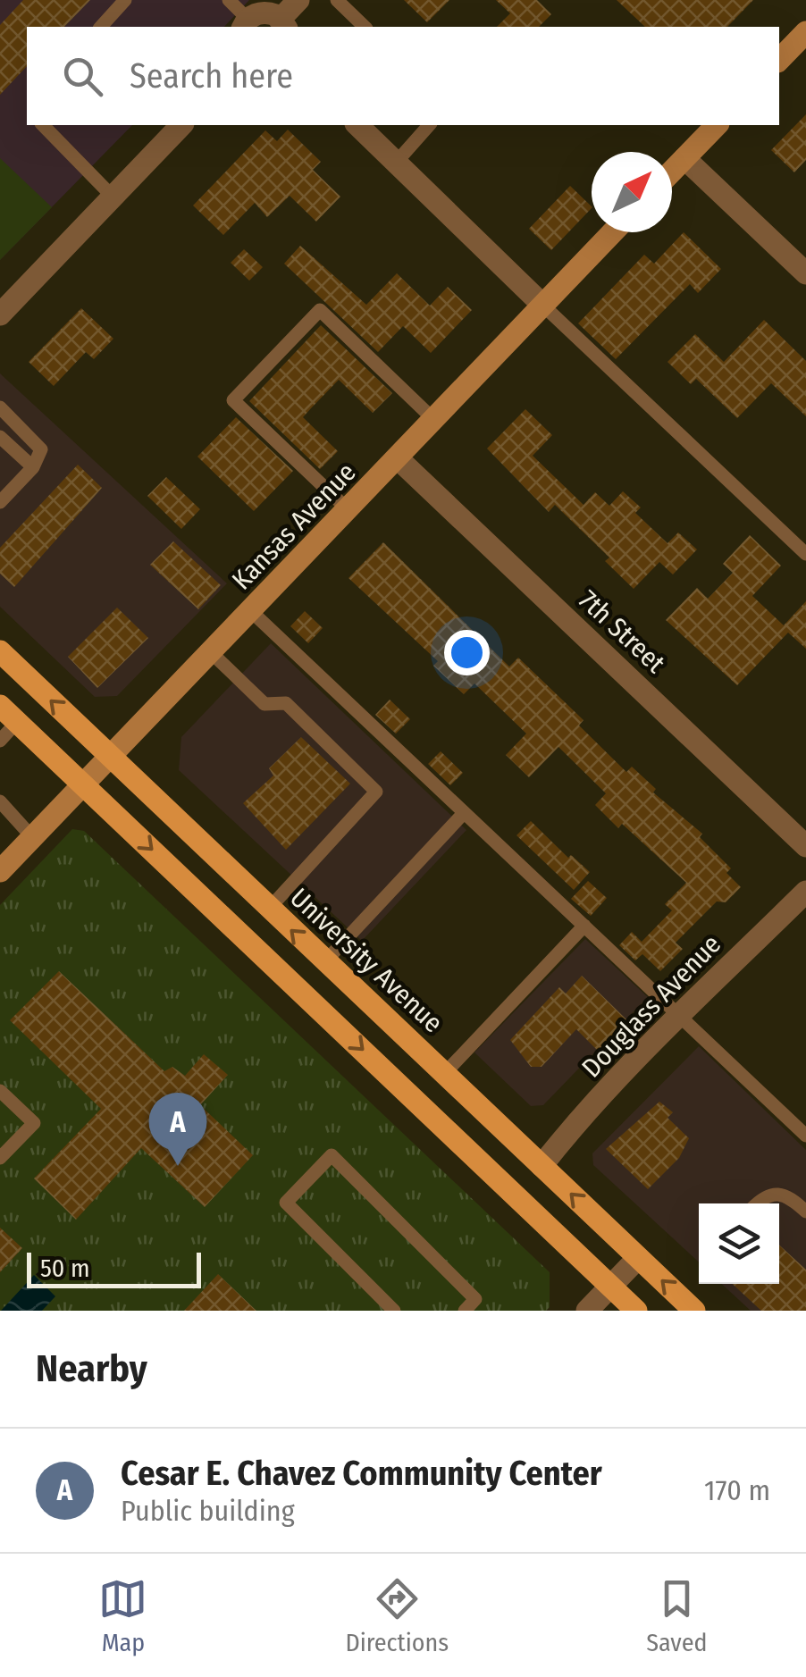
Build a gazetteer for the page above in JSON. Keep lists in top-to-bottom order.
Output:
{
  "streets": {
    "main road": ["University Avenue"],
    "street": ["Kansas Avenue", "7th Street", "Douglass Avenue"]
  },
  "crossings": [
    ["Kansas Avenue", "7th Street"],
    ["Kansas Avenue", "University Avenue"],
    ["University Avenue", "Douglass Avenue"]
  ],
  "scale_bar": "50 m",
  "north": "top right",
  "page": {
    "search": "Search here",
    "pins": "A",
    "scale": "50 m",
    "heading": "Nearby",
    "list": [
      {
        "mark": "A",
        "name": "Cesar E. Chavez Community Center",
        "note": "Public building",
        "value": "170 m"
      }
    ],
    "nav": ["Map", "Directions", "Saved"]
  }
}
